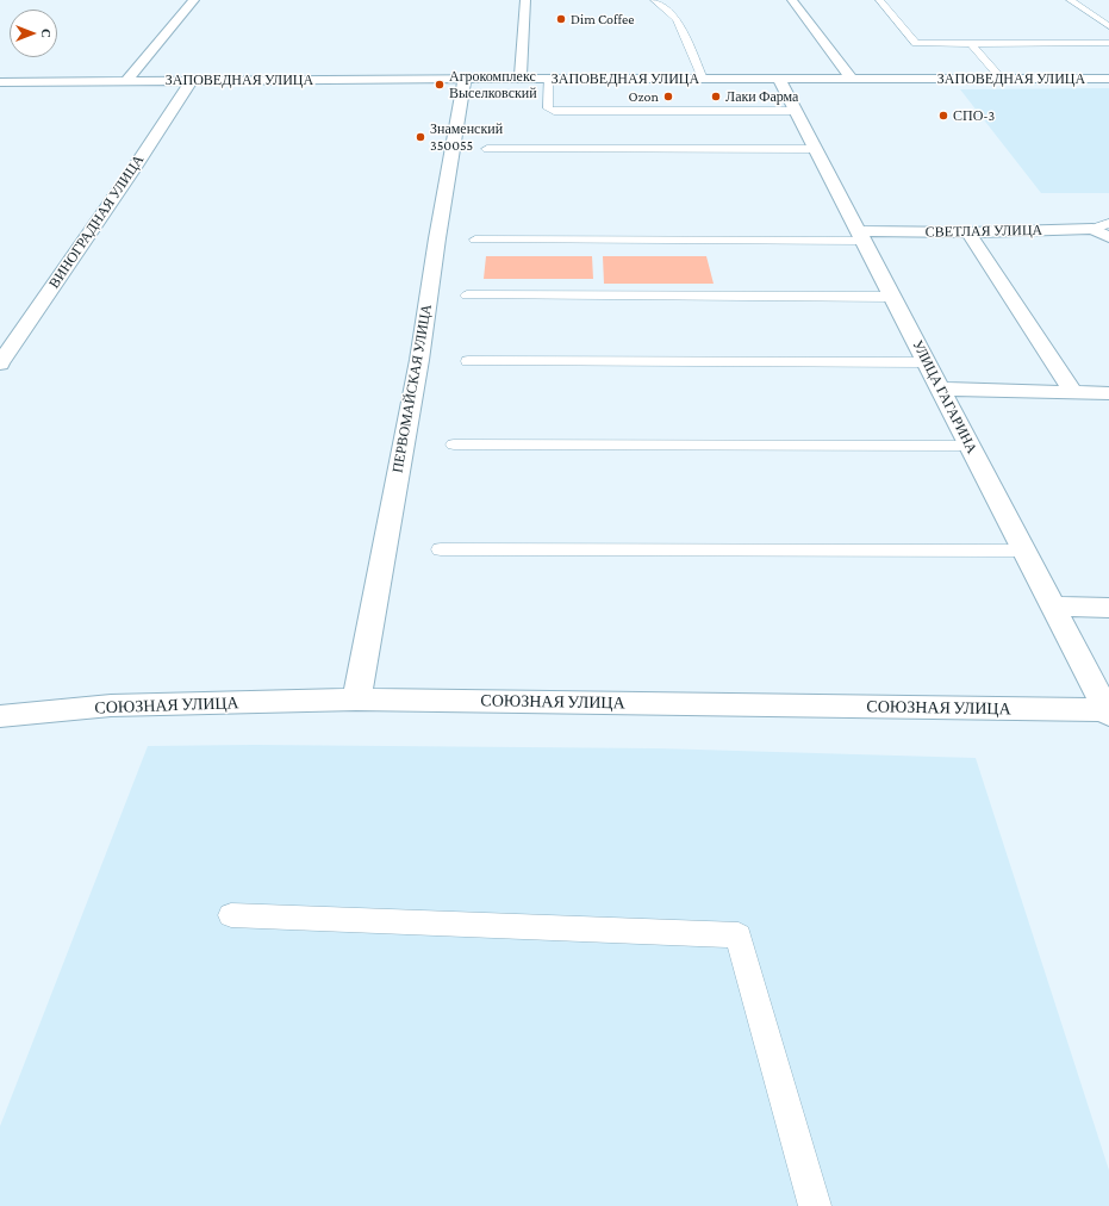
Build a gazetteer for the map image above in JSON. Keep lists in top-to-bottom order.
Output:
{
  "streets": {
    "street": [
      "ЗАПОВЕДНАЯ УЛИЦА",
      "ВИНОГРАДНАЯ УЛИЦА",
      "СВЕТЛАЯ УЛИЦА",
      "ПЕРВОМАЙСКАЯ УЛИЦА",
      "УЛИЦА ГАГАРИНА",
      "СОЮЗНАЯ УЛИЦА"
    ]
  },
  "crossings": [
    ["ЗАПОВЕДНАЯ УЛИЦА", "ВИНОГРАДНАЯ УЛИЦА"],
    ["ЗАПОВЕДНАЯ УЛИЦА", "ПЕРВОМАЙСКАЯ УЛИЦА"],
    ["ЗАПОВЕДНАЯ УЛИЦА", "УЛИЦА ГАГАРИНА"],
    ["СВЕТЛАЯ УЛИЦА", "УЛИЦА ГАГАРИНА"],
    ["ПЕРВОМАЙСКАЯ УЛИЦА", "СОЮЗНАЯ УЛИЦА"],
    ["УЛИЦА ГАГАРИНА", "СОЮЗНАЯ УЛИЦА"]
  ],
  "places": [
    "Dim Coffee",
    "Агрокомплекс Выселковский",
    "Ozon",
    "Лаки Фарма",
    "СПО-3",
    "Знаменский 350055"
  ],
  "north": "right"
}
